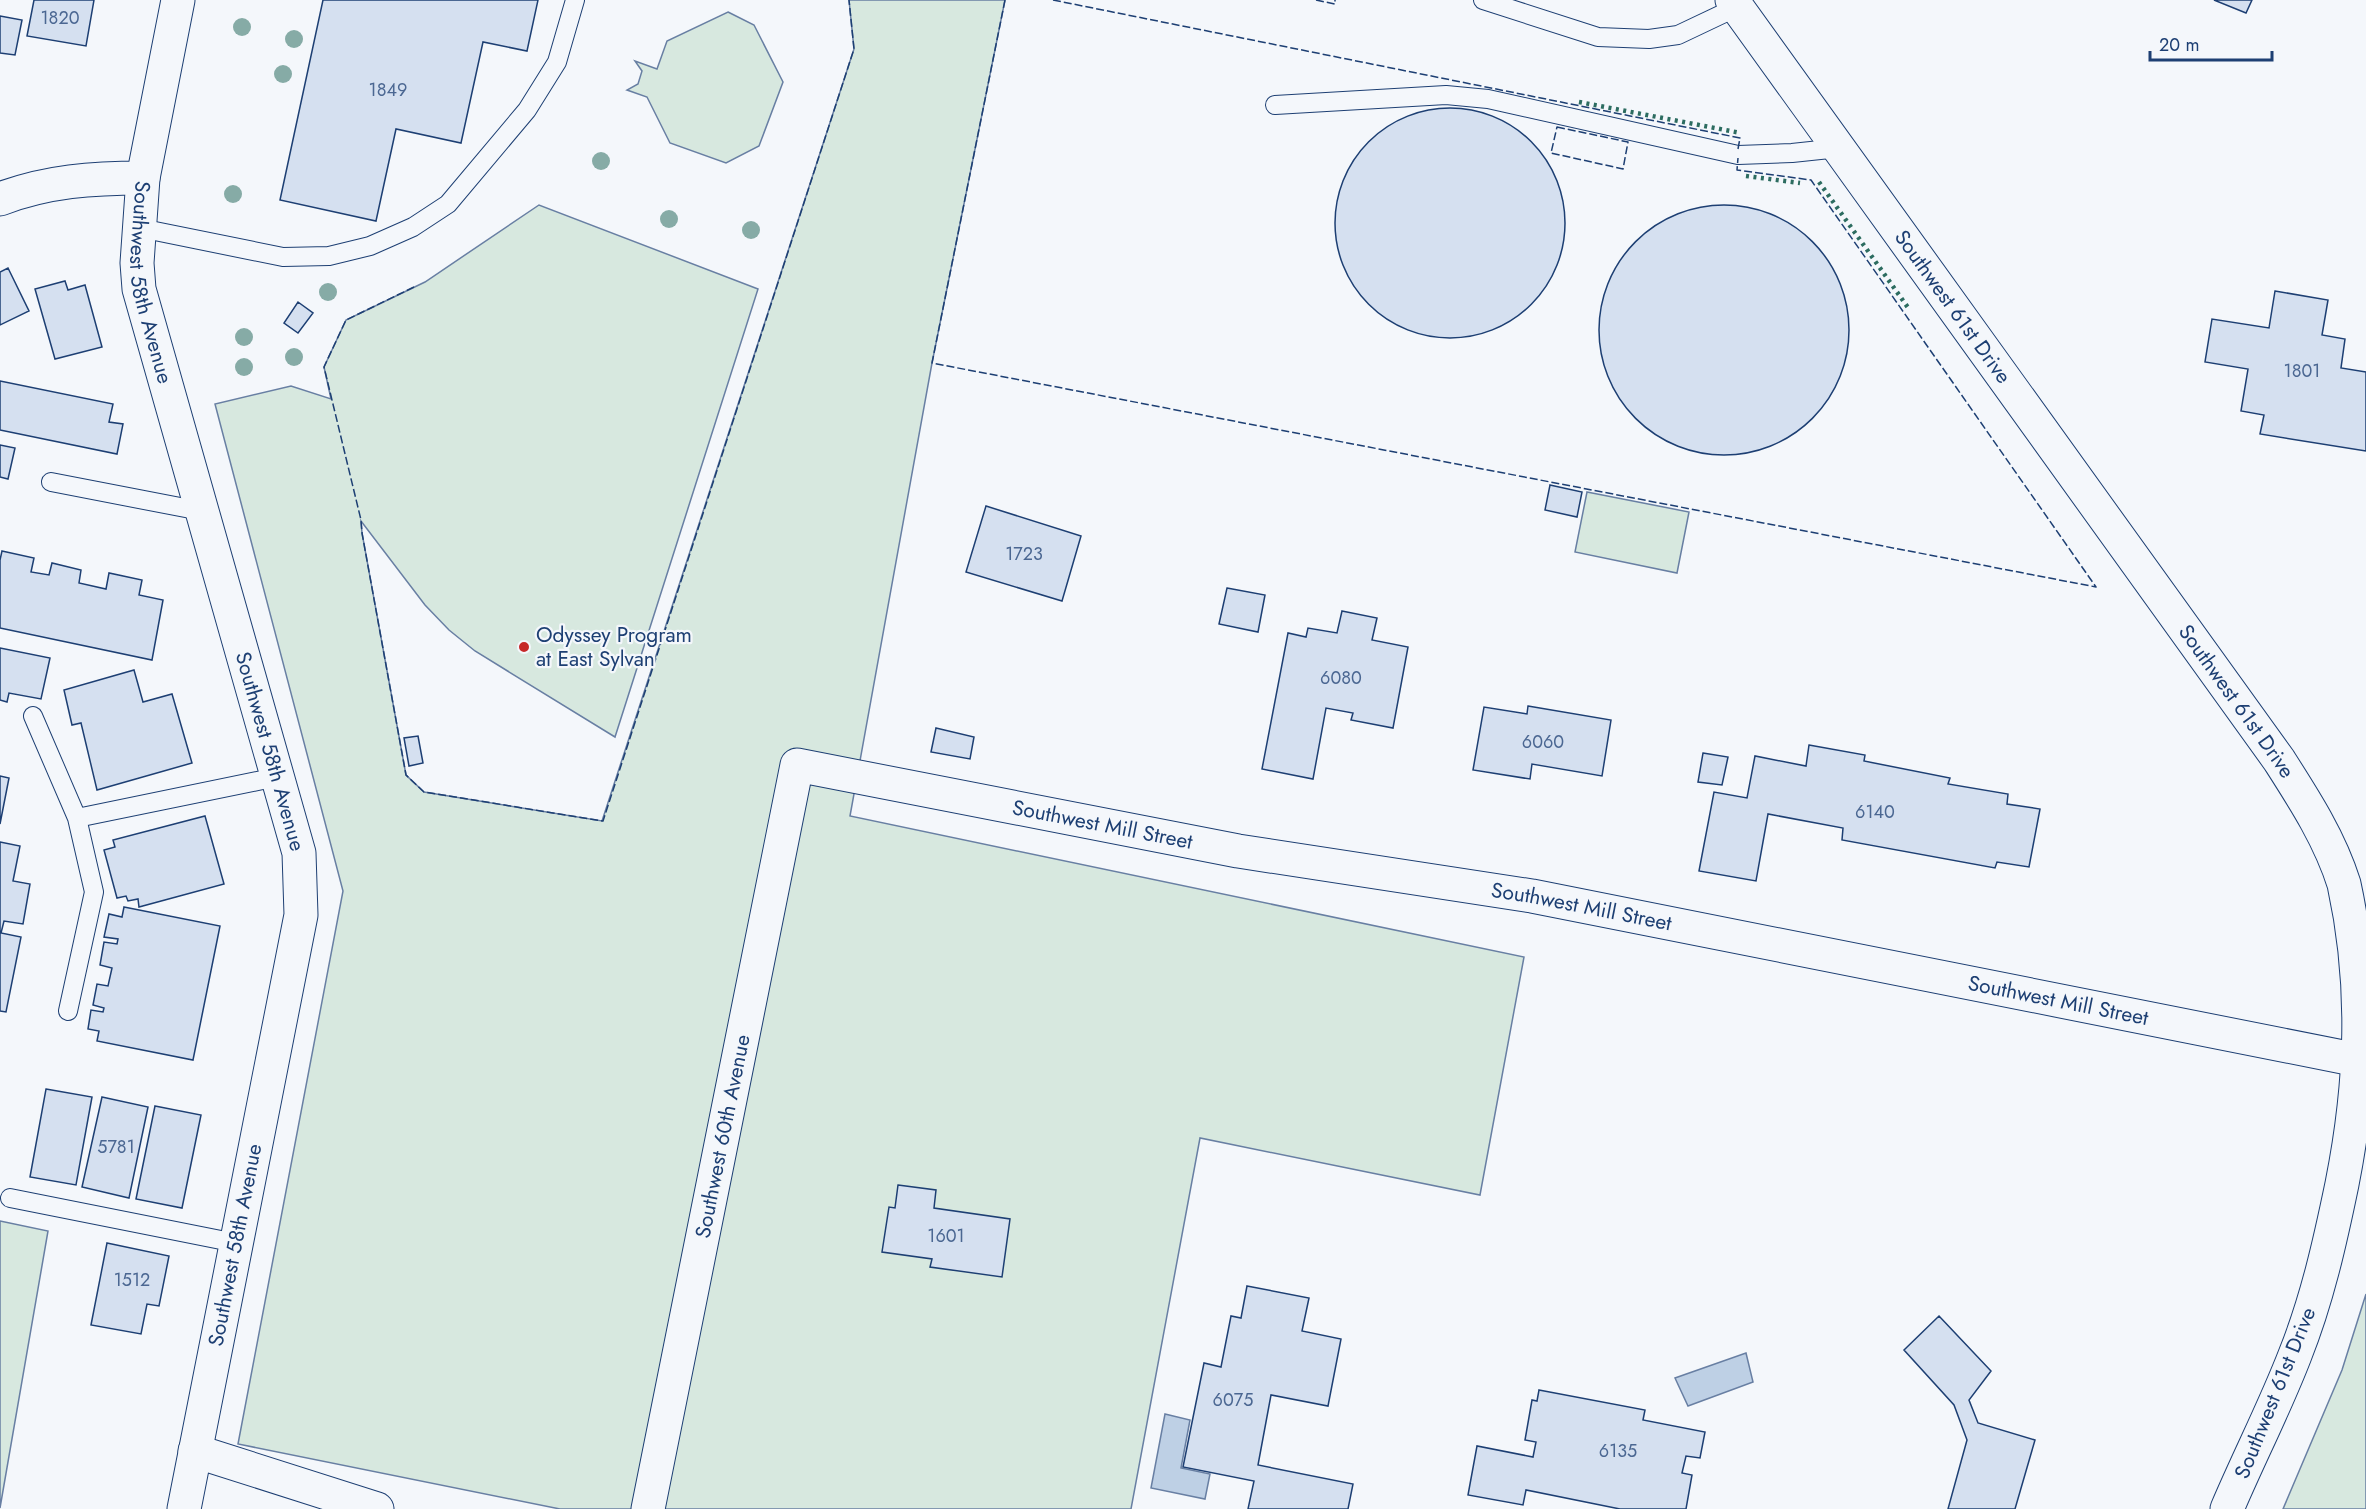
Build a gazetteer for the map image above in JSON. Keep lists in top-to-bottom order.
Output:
{
  "streets": {
    "street": [
      "Southwest 58th Avenue",
      "Southwest 61st Drive",
      "Southwest Mill Street",
      "Southwest 60th Avenue"
    ]
  },
  "crossings": [
    ["Southwest 61st Drive", "Southwest Mill Street"],
    ["Southwest Mill Street", "Southwest 60th Avenue"]
  ],
  "places": ["Odyssey Program at East Sylvan"],
  "house_numbers": [
    "1820",
    "1849",
    "1801",
    "1723",
    "6080",
    "6060",
    "6140",
    "5781",
    "1601",
    "1512",
    "6075",
    "6135"
  ],
  "scale_bar": "20 m"
}
